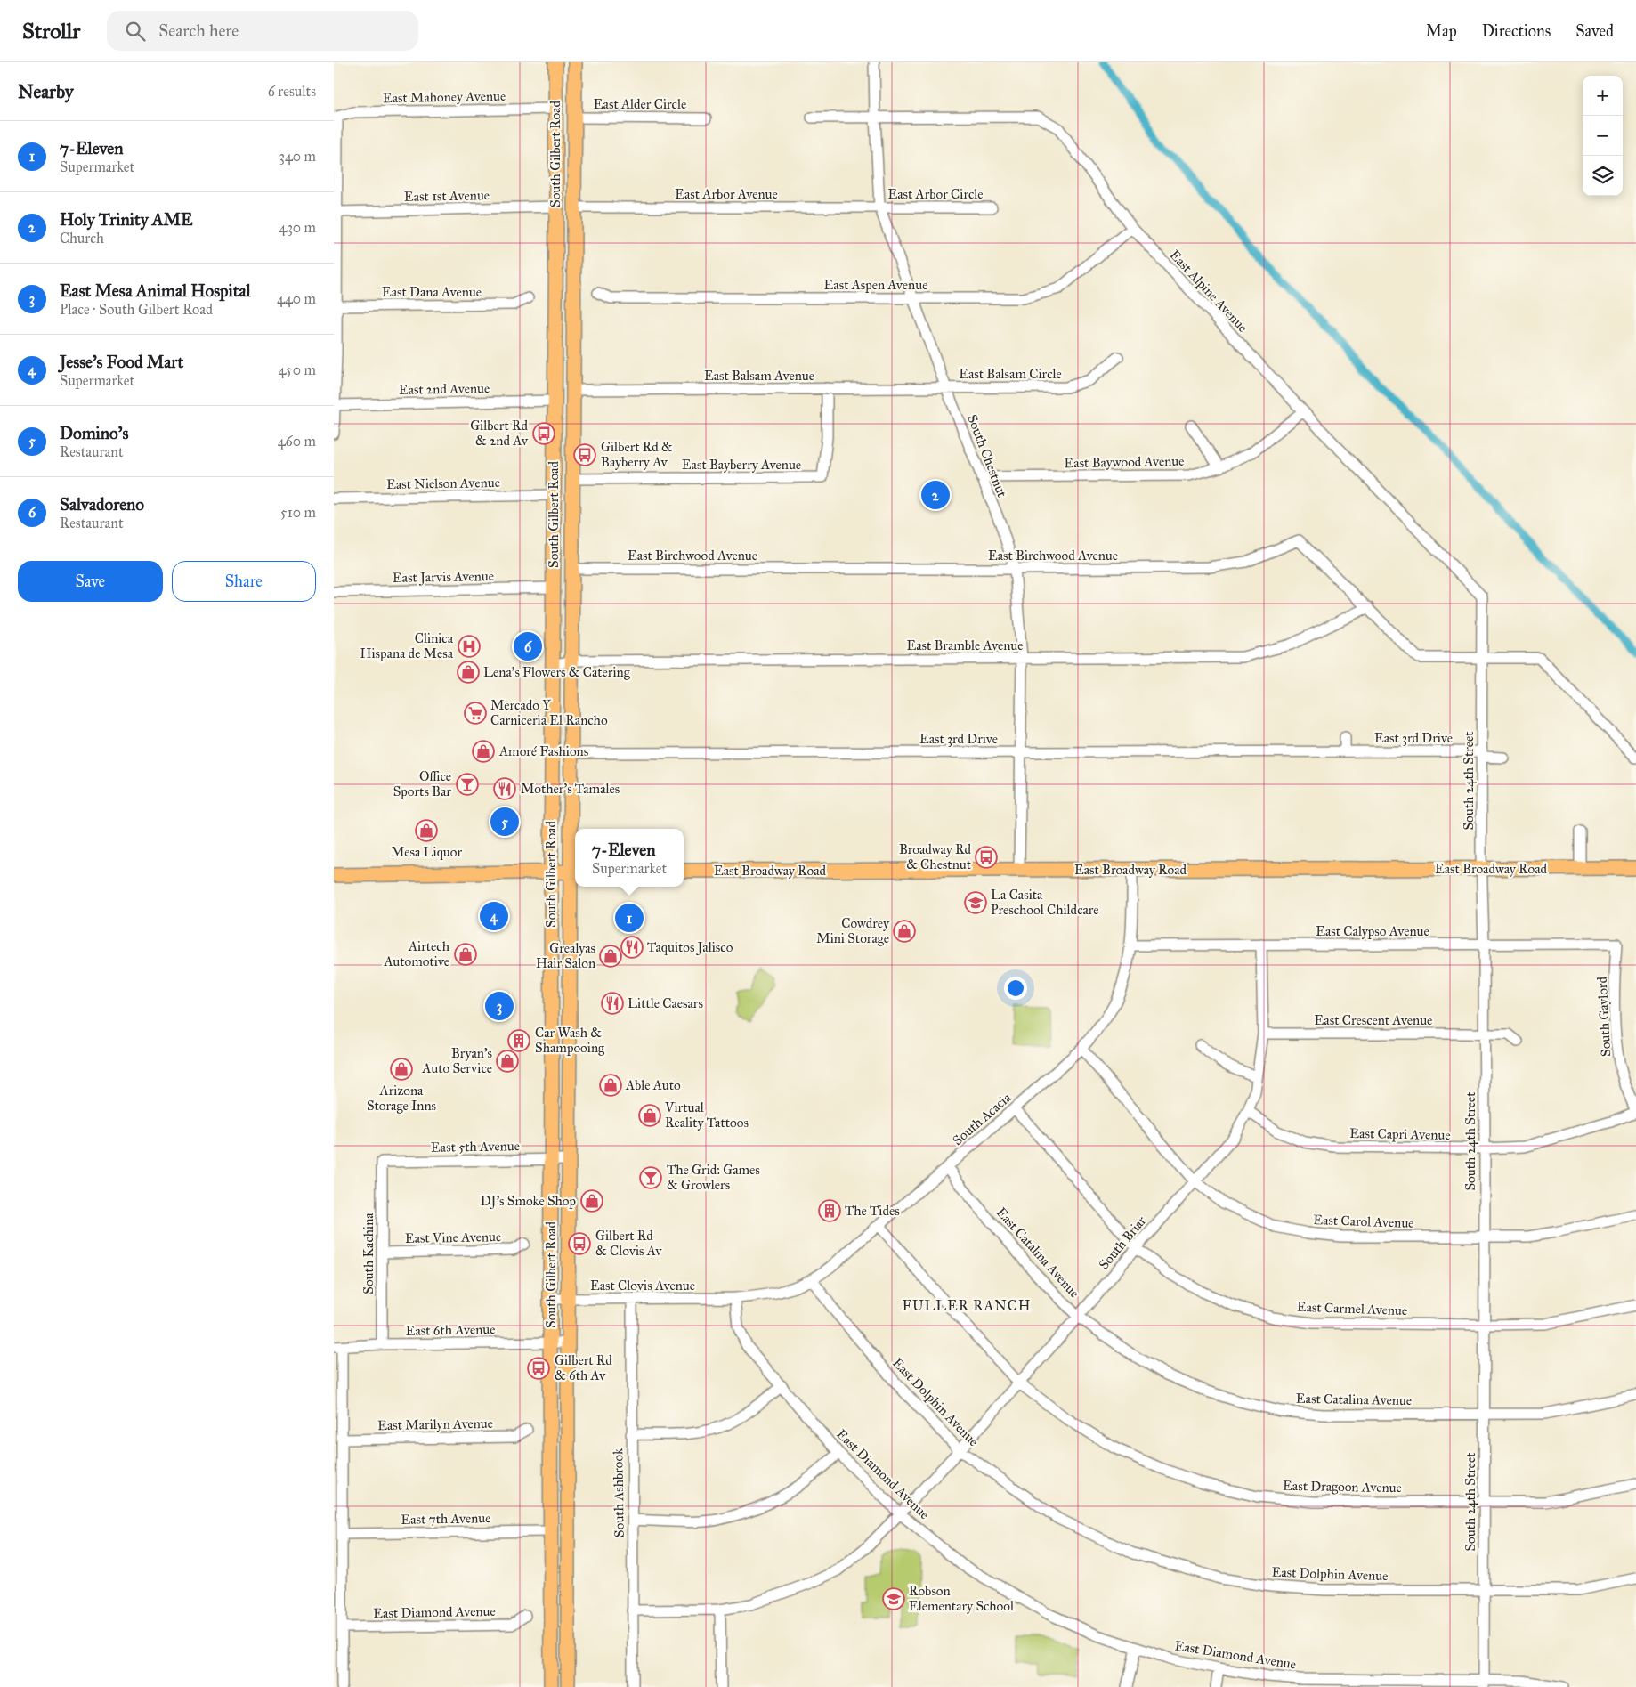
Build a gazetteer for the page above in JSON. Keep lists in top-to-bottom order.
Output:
{
  "streets": {
    "main road": ["South Gilbert Road", "East Broadway Road"],
    "street": [
      "East Mahoney Avenue",
      "East Alder Circle",
      "East Arbor Avenue",
      "East Arbor Circle",
      "East 1st Avenue",
      "East Aspen Avenue",
      "East Alpine Avenue",
      "East Dana Avenue",
      "East Balsam Circle",
      "East Balsam Avenue",
      "East 2nd Avenue",
      "South Chestnut",
      "East Baywood Avenue",
      "East Bayberry Avenue",
      "East Nielson Avenue",
      "East Birchwood Avenue",
      "East Jarvis Avenue",
      "East Bramble Avenue",
      "East 3rd Drive",
      "South 24th Street",
      "East Calypso Avenue",
      "South Gaylord",
      "East Crescent Avenue",
      "South Acacia",
      "East Capri Avenue",
      "East 5th Avenue",
      "East Carol Avenue",
      "East Vine Avenue",
      "South Briar",
      "East Catalina Avenue",
      "South Kachina",
      "East Clovis Avenue",
      "East Carmel Avenue",
      "East 6th Avenue",
      "East Dolphin Avenue",
      "East Marilyn Avenue",
      "East Diamond Avenue",
      "East Dragoon Avenue",
      "South Ashbrook",
      "East 7th Avenue"
    ]
  },
  "crossings": [
    ["East Mahoney Avenue", "South Gilbert Road"],
    ["East Alder Circle", "South Gilbert Road"],
    ["South Gilbert Road", "East Arbor Avenue"],
    ["South Gilbert Road", "East 1st Avenue"],
    ["South Gilbert Road", "East Balsam Avenue"],
    ["South Gilbert Road", "East 2nd Avenue"],
    ["South Gilbert Road", "East Bayberry Avenue"],
    ["South Gilbert Road", "East Nielson Avenue"],
    ["South Gilbert Road", "East Birchwood Avenue"],
    ["South Gilbert Road", "East Jarvis Avenue"],
    ["South Gilbert Road", "East Bramble Avenue"],
    ["South Gilbert Road", "East 3rd Drive"],
    ["South Gilbert Road", "East 5th Avenue"],
    ["South Gilbert Road", "East Clovis Avenue"],
    ["South Gilbert Road", "East 6th Avenue"],
    ["South Gilbert Road", "East 7th Avenue"],
    ["East Arbor Avenue", "East Arbor Circle"],
    ["East Arbor Avenue", "South Chestnut"],
    ["East Arbor Circle", "South Chestnut"],
    ["East Aspen Avenue", "East Alpine Avenue"],
    ["East Aspen Avenue", "South Chestnut"],
    ["East Alpine Avenue", "South Chestnut"],
    ["East Alpine Avenue", "East Baywood Avenue"],
    ["East Alpine Avenue", "South 24th Street"],
    ["East Balsam Circle", "East Balsam Avenue"],
    ["East Balsam Circle", "South Chestnut"],
    ["East Balsam Avenue", "South Chestnut"],
    ["East Balsam Avenue", "East Bayberry Avenue"],
    ["South Chestnut", "East Baywood Avenue"],
    ["South Chestnut", "East Birchwood Avenue"],
    ["South Chestnut", "East Bramble Avenue"],
    ["South Chestnut", "East 3rd Drive"],
    ["South Chestnut", "East Broadway Road"],
    ["East Birchwood Avenue", "East Bramble Avenue"],
    ["East Birchwood Avenue", "South 24th Street"],
    ["East 3rd Drive", "South 24th Street"],
    ["South 24th Street", "East Broadway Road"],
    ["South 24th Street", "East Calypso Avenue"],
    ["South 24th Street", "East Crescent Avenue"],
    ["South 24th Street", "East Capri Avenue"],
    ["South 24th Street", "East Carol Avenue"],
    ["South 24th Street", "East Catalina Avenue"],
    ["South 24th Street", "East Carmel Avenue"],
    ["South 24th Street", "East Dolphin Avenue"],
    ["South 24th Street", "East Diamond Avenue"],
    ["South 24th Street", "East Dragoon Avenue"],
    ["East Broadway Road", "South Acacia"],
    ["East Calypso Avenue", "South Gaylord"],
    ["East Calypso Avenue", "South Acacia"],
    ["East Calypso Avenue", "South Briar"],
    ["South Gaylord", "East Capri Avenue"],
    ["East Crescent Avenue", "South Briar"],
    ["South Acacia", "East Carol Avenue"],
    ["South Acacia", "East Catalina Avenue"],
    ["South Acacia", "East Clovis Avenue"],
    ["South Acacia", "East Carmel Avenue"],
    ["South Acacia", "East Dolphin Avenue"],
    ["South Acacia", "East Diamond Avenue"],
    ["South Acacia", "East Dragoon Avenue"],
    ["East Capri Avenue", "South Briar"],
    ["East 5th Avenue", "South Kachina"],
    ["East Carol Avenue", "South Briar"],
    ["East Vine Avenue", "South Kachina"],
    ["South Briar", "East Catalina Avenue"],
    ["South Briar", "East Carmel Avenue"],
    ["South Briar", "East Dolphin Avenue"],
    ["South Briar", "East Diamond Avenue"],
    ["South Briar", "East Dragoon Avenue"],
    ["South Briar", "South Ashbrook"],
    ["South Kachina", "East 6th Avenue"],
    ["East Clovis Avenue", "East Diamond Avenue"],
    ["East Clovis Avenue", "South Ashbrook"]
  ],
  "districts": ["FULLER RANCH"],
  "places": {
    "bus stop": [
      "Gilbert Rd & 2nd Av",
      "Gilbert Rd & Bayberry Av",
      "Broadway Rd & Chestnut",
      "Gilbert Rd & Clovis Av",
      "Gilbert Rd & 6th Av"
    ],
    "hospital": ["Clinica Hispana de Mesa"],
    "shop": [
      "Lena's Flowers & Catering",
      "Amoré Fashions",
      "Mesa Liquor",
      "Cowdrey Mini Storage",
      "Airtech Automotive",
      "Grealyas Hair Salon",
      "Bryan's Auto Service",
      "Arizona Storage Inns",
      "Able Auto",
      "Virtual Reality Tattoos",
      "DJ's Smoke Shop"
    ],
    "supermarket": ["Mercado Y Carniceria El Rancho"],
    "bar": ["Office Sports Bar", "The Grid: Games & Growlers"],
    "restaurant": ["Mother's Tamales", "Taquitos Jalisco", "Little Caesars"],
    "school or university": ["La Casita Preschool Childcare", "Robson Elementary School"],
    "building": ["Car Wash & Shampooing", "The Tides"]
  },
  "page": {
    "header": "Strollr",
    "search": "Search here",
    "nav": ["Map", "Directions", "Saved"],
    "heading": ["Nearby", "6 results"],
    "map_buttons": ["+", "−"],
    "list": [
      {
        "mark": "1",
        "name": "7-Eleven",
        "note": "Supermarket",
        "value": "340 m"
      },
      {
        "mark": "2",
        "name": "Holy Trinity AME",
        "note": "Church",
        "value": "430 m"
      },
      {
        "mark": "3",
        "name": "East Mesa Animal Hospital",
        "note": "Place · South Gilbert Road",
        "value": "440 m"
      },
      {
        "mark": "4",
        "name": "Jesse's Food Mart",
        "note": "Supermarket",
        "value": "450 m"
      },
      {
        "mark": "5",
        "name": "Domino's",
        "note": "Restaurant",
        "value": "460 m"
      },
      {
        "mark": "6",
        "name": "Salvadoreno",
        "note": "Restaurant",
        "value": "510 m"
      }
    ],
    "pins": [
      "2",
      "6",
      "5",
      "4",
      "1",
      "3"
    ],
    "buttons": ["Save", "Share"],
    "popup": ["7-Eleven", "Supermarket"]
  }
}
